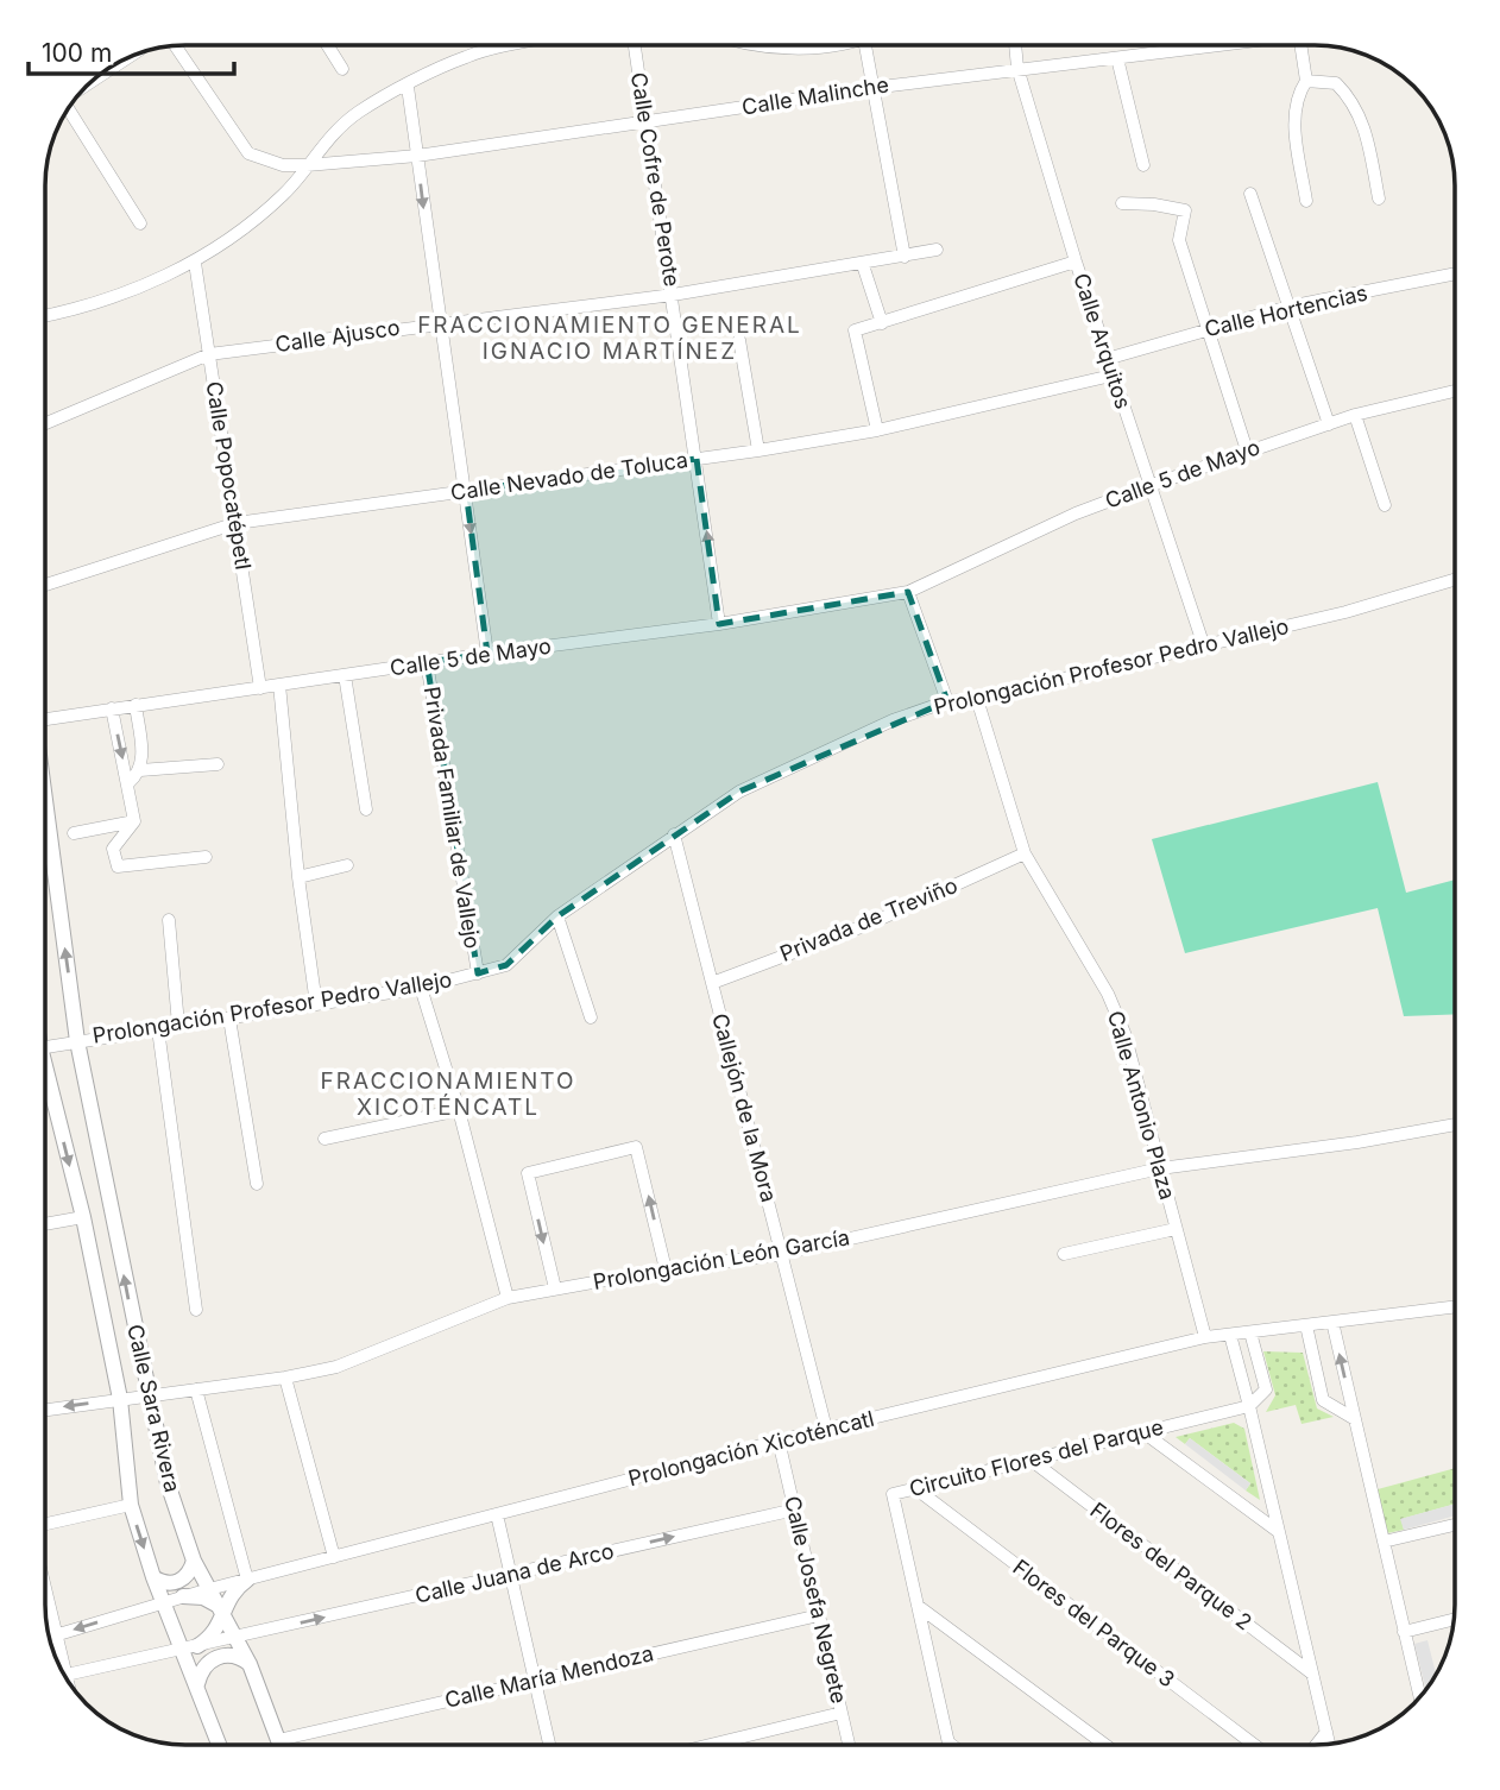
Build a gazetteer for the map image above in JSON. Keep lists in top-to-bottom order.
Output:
{
  "streets": {
    "street": [
      "Calle Malinche",
      "Calle Cofre de Perote",
      "Calle Hortencias",
      "Calle Ajusco",
      "Calle Arquitos",
      "Calle 5 de Mayo",
      "Calle Popocatépetl",
      "Calle Nevado de Toluca",
      "Prolongación Profesor Pedro Vallejo",
      "Privada Familiar de Vallejo",
      "Privada de Treviño",
      "Calle Antonio Plaza",
      "Callejón de la Mora",
      "Prolongación León García",
      "Calle Sara Rivera",
      "Prolongación Xicoténcatl",
      "Circuito Flores del Parque",
      "Flores del Parque 2",
      "Calle Juana de Arco",
      "Calle Josefa Negrete",
      "Flores del Parque 3",
      "Calle María Mendoza"
    ]
  },
  "crossings": [
    ["Calle Malinche", "Calle Cofre de Perote"],
    ["Calle Malinche", "Calle Arquitos"],
    ["Calle Cofre de Perote", "Calle Ajusco"],
    ["Calle Cofre de Perote", "Calle 5 de Mayo"],
    ["Calle Cofre de Perote", "Calle Nevado de Toluca"],
    ["Calle Hortencias", "Calle Arquitos"],
    ["Calle Ajusco", "Calle Popocatépetl"],
    ["Calle Arquitos", "Calle 5 de Mayo"],
    ["Calle Arquitos", "Calle Nevado de Toluca"],
    ["Calle Arquitos", "Prolongación Profesor Pedro Vallejo"],
    ["Calle 5 de Mayo", "Calle Popocatépetl"],
    ["Calle 5 de Mayo", "Privada Familiar de Vallejo"],
    ["Calle Popocatépetl", "Calle Nevado de Toluca"],
    ["Prolongación Profesor Pedro Vallejo", "Privada Familiar de Vallejo"],
    ["Prolongación Profesor Pedro Vallejo", "Calle Antonio Plaza"],
    ["Prolongación Profesor Pedro Vallejo", "Callejón de la Mora"],
    ["Prolongación Profesor Pedro Vallejo", "Calle Sara Rivera"],
    ["Privada de Treviño", "Calle Antonio Plaza"],
    ["Privada de Treviño", "Callejón de la Mora"],
    ["Calle Antonio Plaza", "Prolongación León García"],
    ["Calle Antonio Plaza", "Prolongación Xicoténcatl"],
    ["Callejón de la Mora", "Prolongación León García"],
    ["Callejón de la Mora", "Prolongación Xicoténcatl"],
    ["Prolongación León García", "Calle Sara Rivera"],
    ["Calle Sara Rivera", "Prolongación Xicoténcatl"],
    ["Calle Sara Rivera", "Calle Juana de Arco"],
    ["Calle Sara Rivera", "Calle María Mendoza"],
    ["Prolongación Xicoténcatl", "Calle Josefa Negrete"],
    ["Circuito Flores del Parque", "Flores del Parque 2"],
    ["Circuito Flores del Parque", "Flores del Parque 3"],
    ["Calle Juana de Arco", "Calle Josefa Negrete"],
    ["Calle Josefa Negrete", "Calle María Mendoza"]
  ],
  "one_way": ["Calle Juana de Arco"],
  "districts": ["FRACCIONAMIENTO GENERAL IGNACIO MARTÍNEZ", "FRACCIONAMIENTO XICOTÉNCATL"],
  "scale_bar": "100 m"
}
